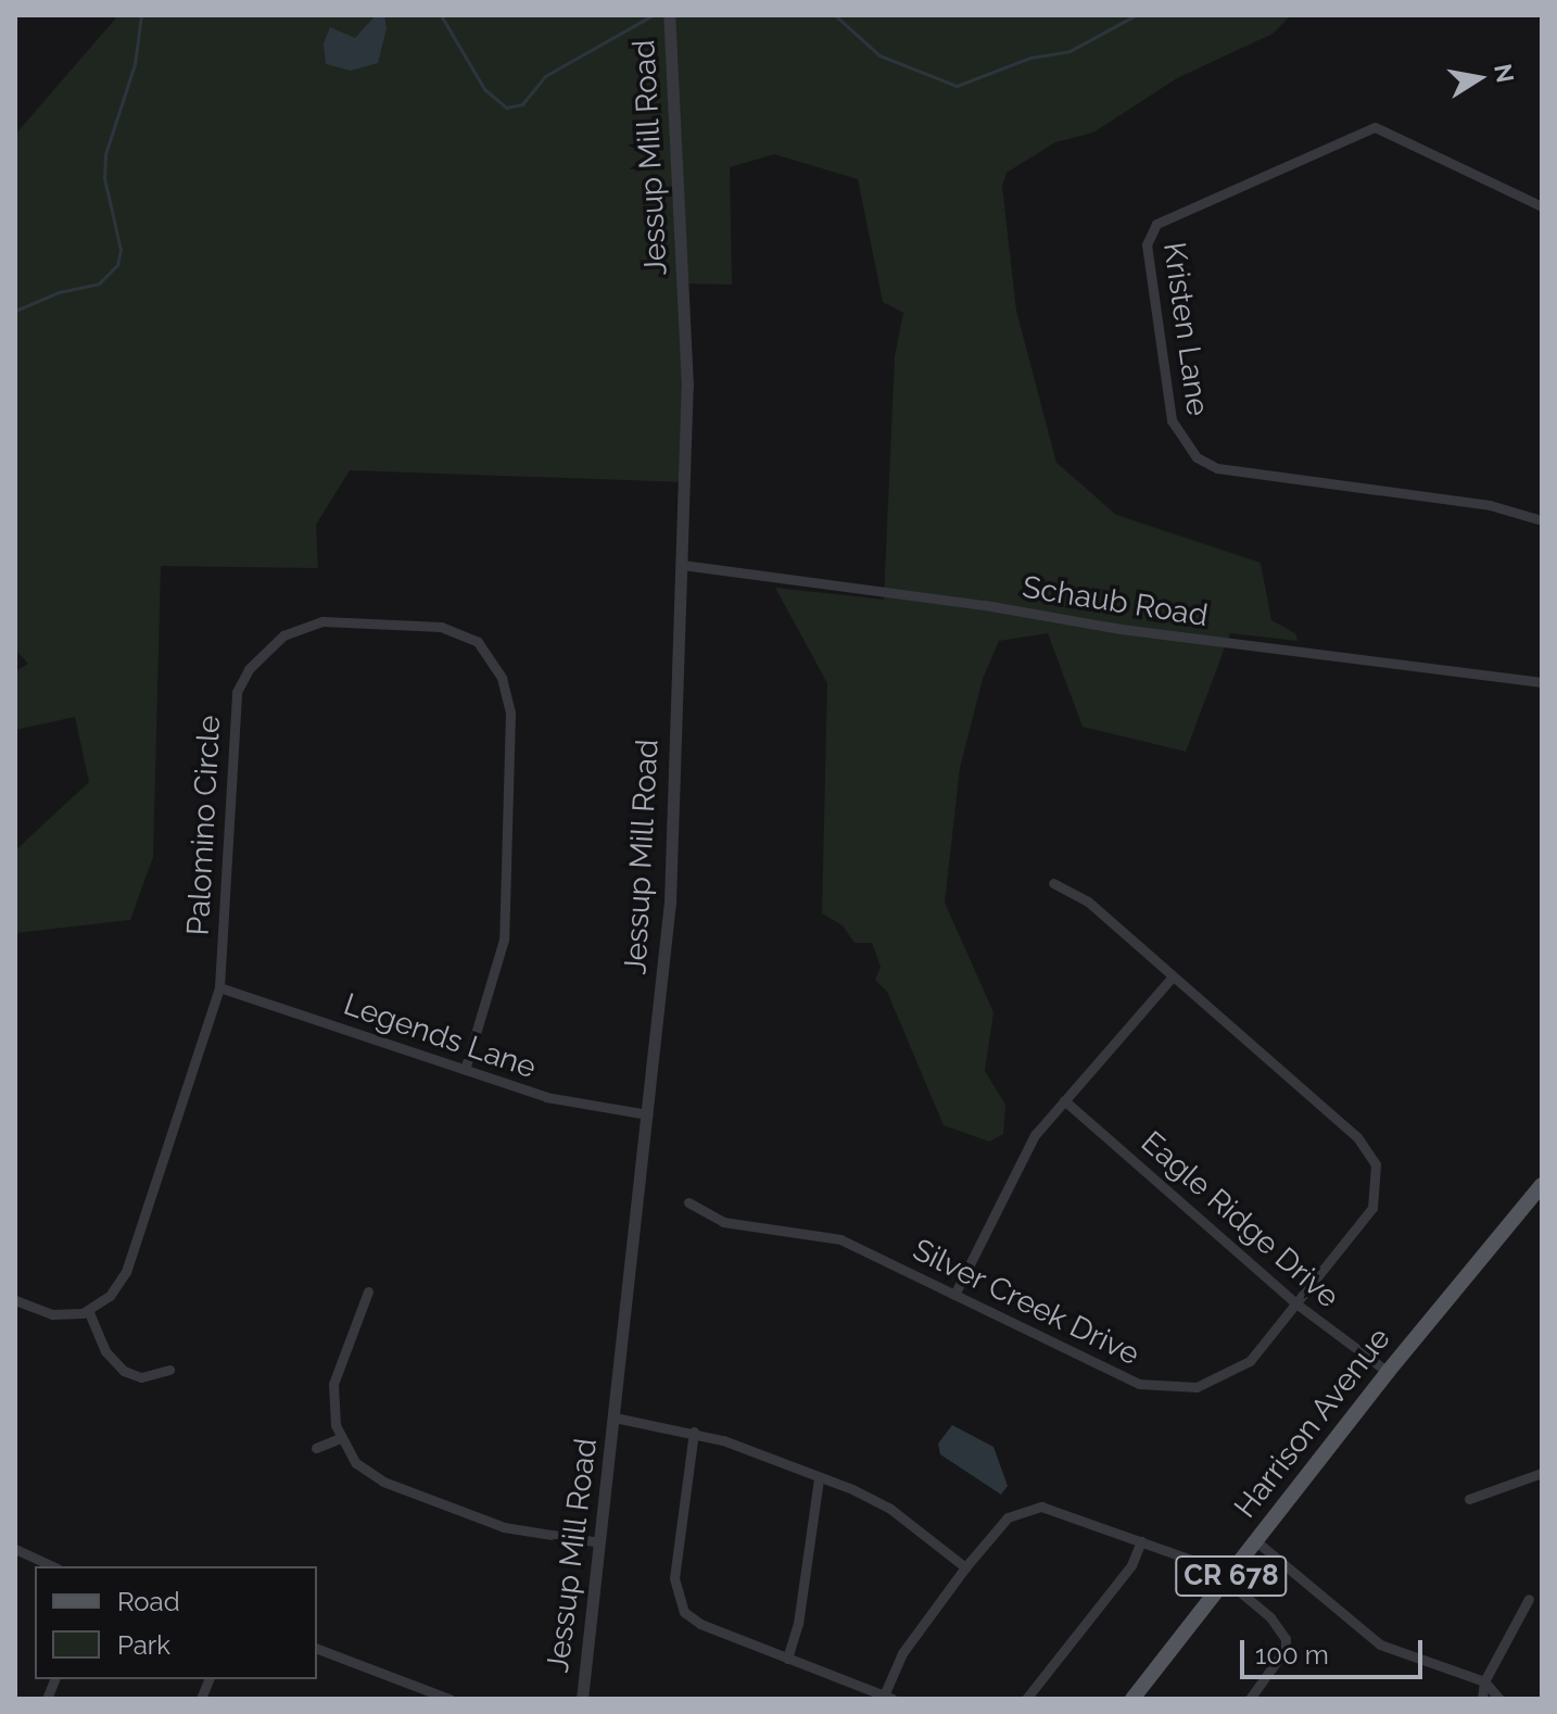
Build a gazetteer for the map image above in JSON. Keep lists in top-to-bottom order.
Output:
{
  "streets": {
    "main road": ["Harrison Avenue", "CR 678"],
    "street": [
      "Jessup Mill Road",
      "Kristen Lane",
      "Schaub Road",
      "Palomino Circle",
      "Legends Lane",
      "Eagle Ridge Drive",
      "Silver Creek Drive"
    ]
  },
  "crossings": [
    ["Jessup Mill Road", "Schaub Road"],
    ["Jessup Mill Road", "Legends Lane"],
    ["Palomino Circle", "Legends Lane"],
    ["Eagle Ridge Drive", "Silver Creek Drive"],
    ["Eagle Ridge Drive", "Harrison Avenue"]
  ],
  "legend": ["Road", "Park"],
  "scale_bar": "100 m",
  "north": "right"
}
